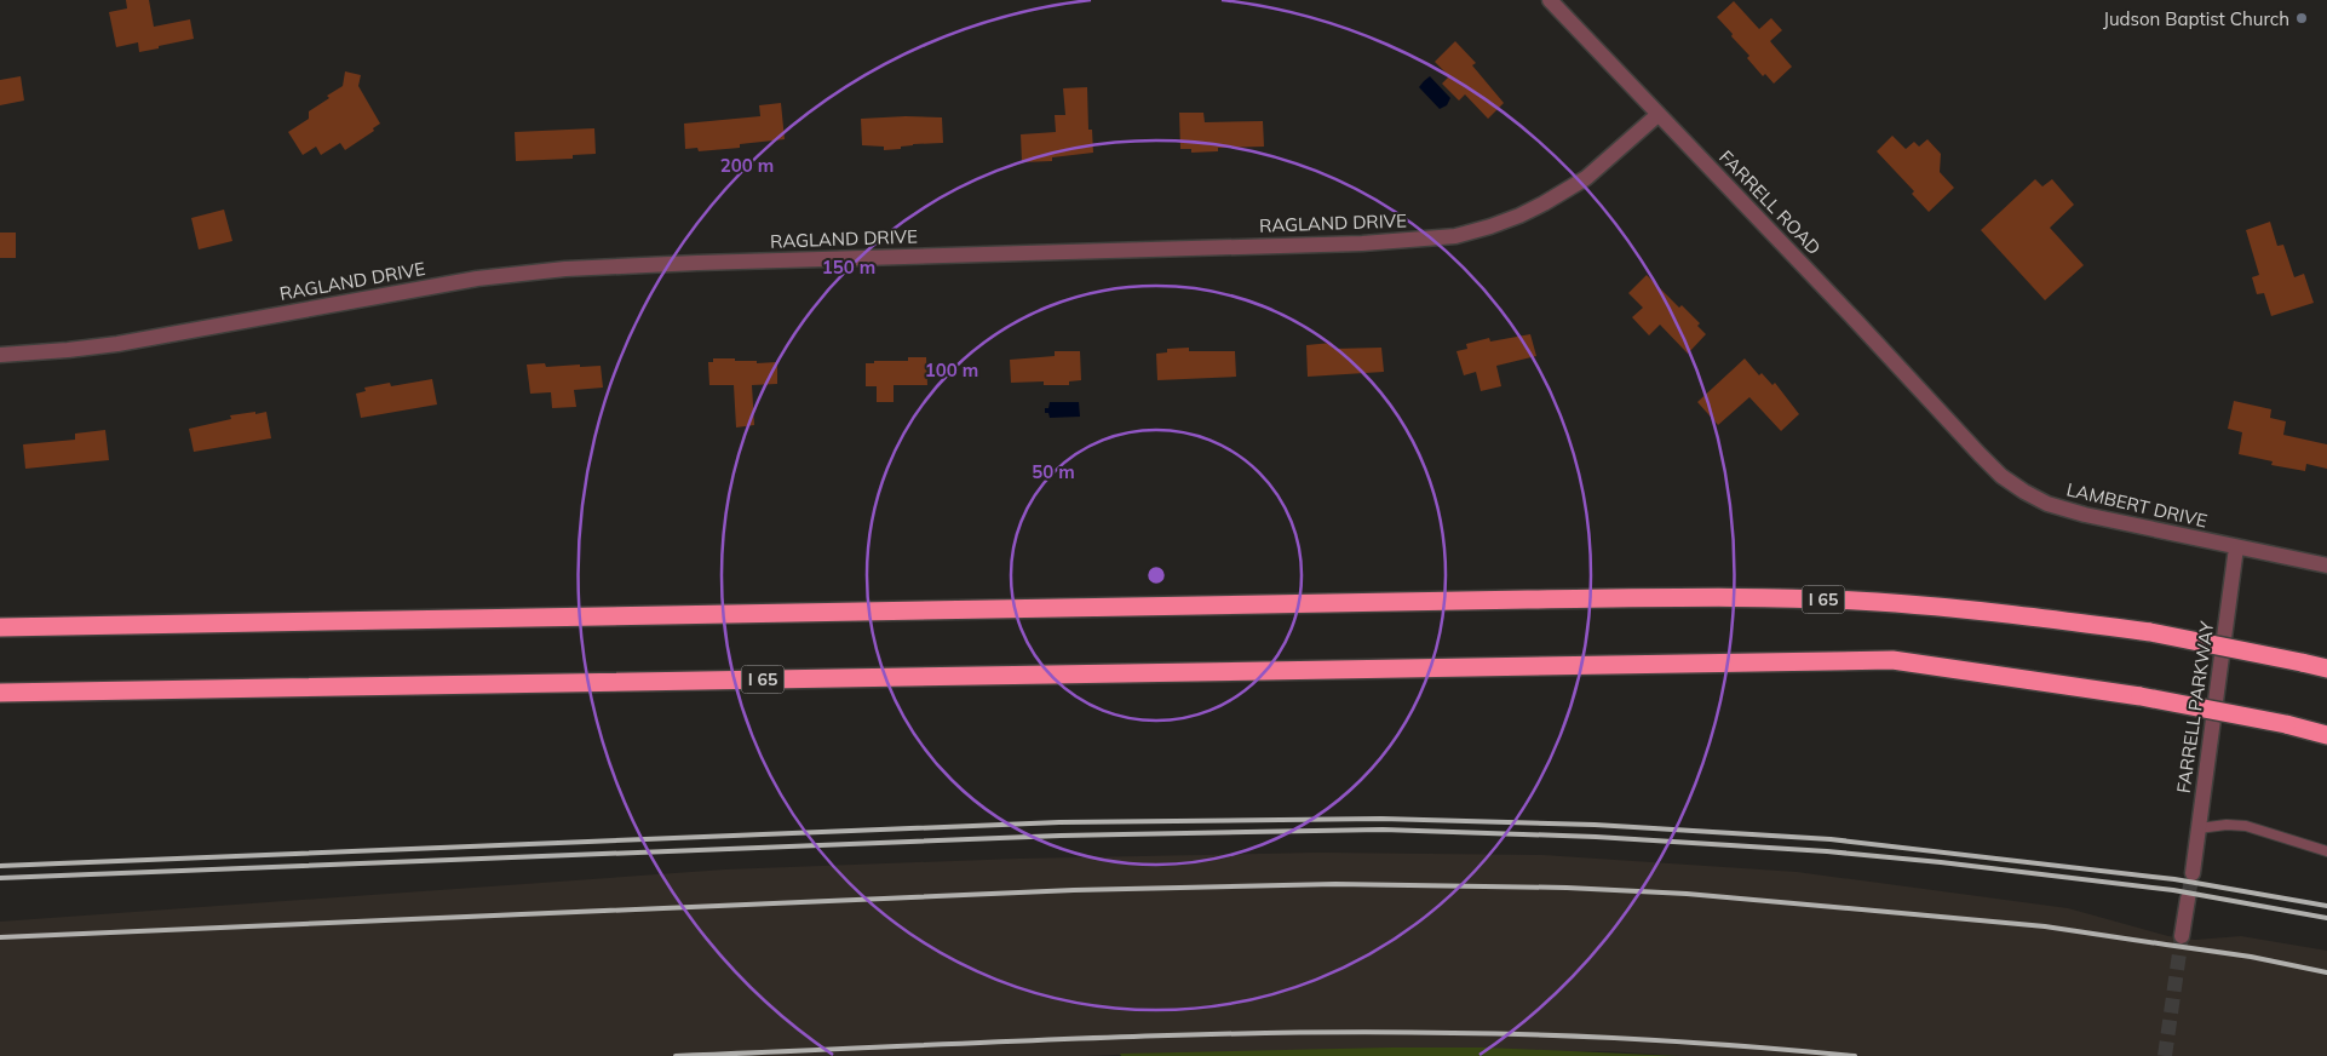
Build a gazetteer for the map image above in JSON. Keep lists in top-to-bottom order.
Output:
{
  "streets": {
    "highway": ["I 65"],
    "street": [
      "FARRELL ROAD",
      "RAGLAND DRIVE",
      "LAMBERT DRIVE",
      "FARRELL PARKWAY"
    ]
  },
  "crossings": [
    ["FARRELL ROAD", "RAGLAND DRIVE"],
    ["FARRELL ROAD", "LAMBERT DRIVE"],
    ["LAMBERT DRIVE", "FARRELL PARKWAY"]
  ],
  "places": ["Judson Baptist Church"],
  "rings": [
    "200 m",
    "150 m",
    "100 m",
    "50 m"
  ]
}
